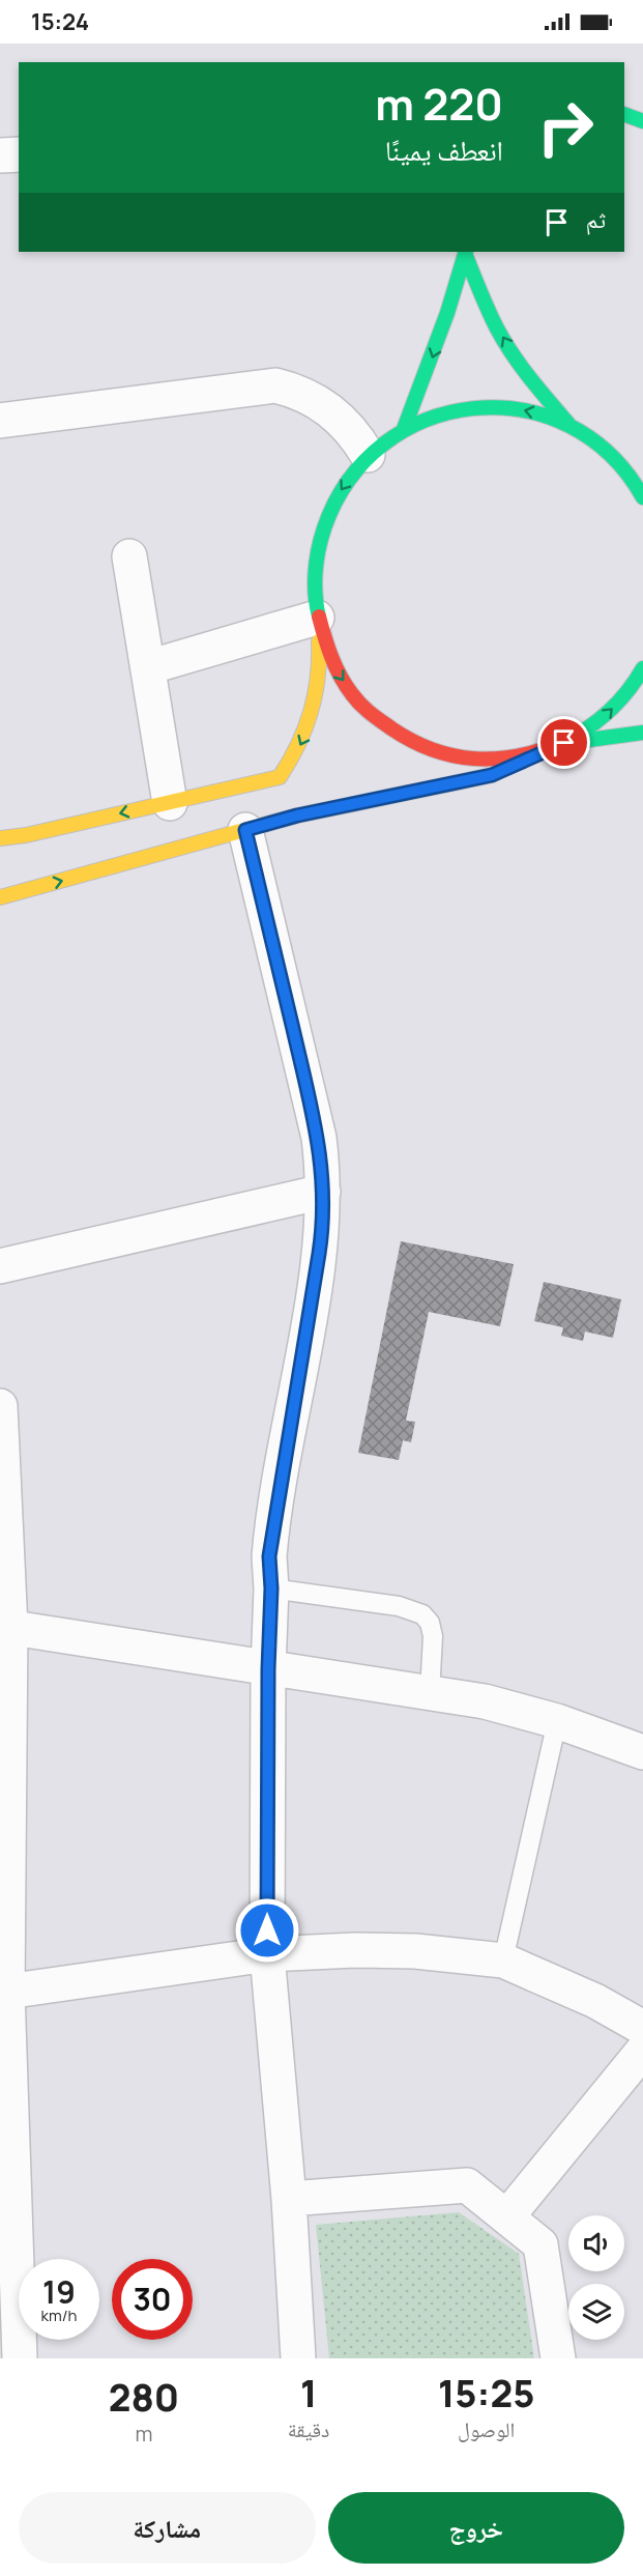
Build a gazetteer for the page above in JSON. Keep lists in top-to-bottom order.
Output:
{
  "page": {
    "status": "15:24",
    "turn": ["220 m", "انعطف يمينًا"],
    "then": "ثم",
    "speed": "19 km/h",
    "limit": "30",
    "eta": [
      "15:25",
      "الوصول",
      "1",
      "دقيقة",
      "280",
      "m"
    ],
    "buttons": ["خروج", "مشاركة"]
  }
}
